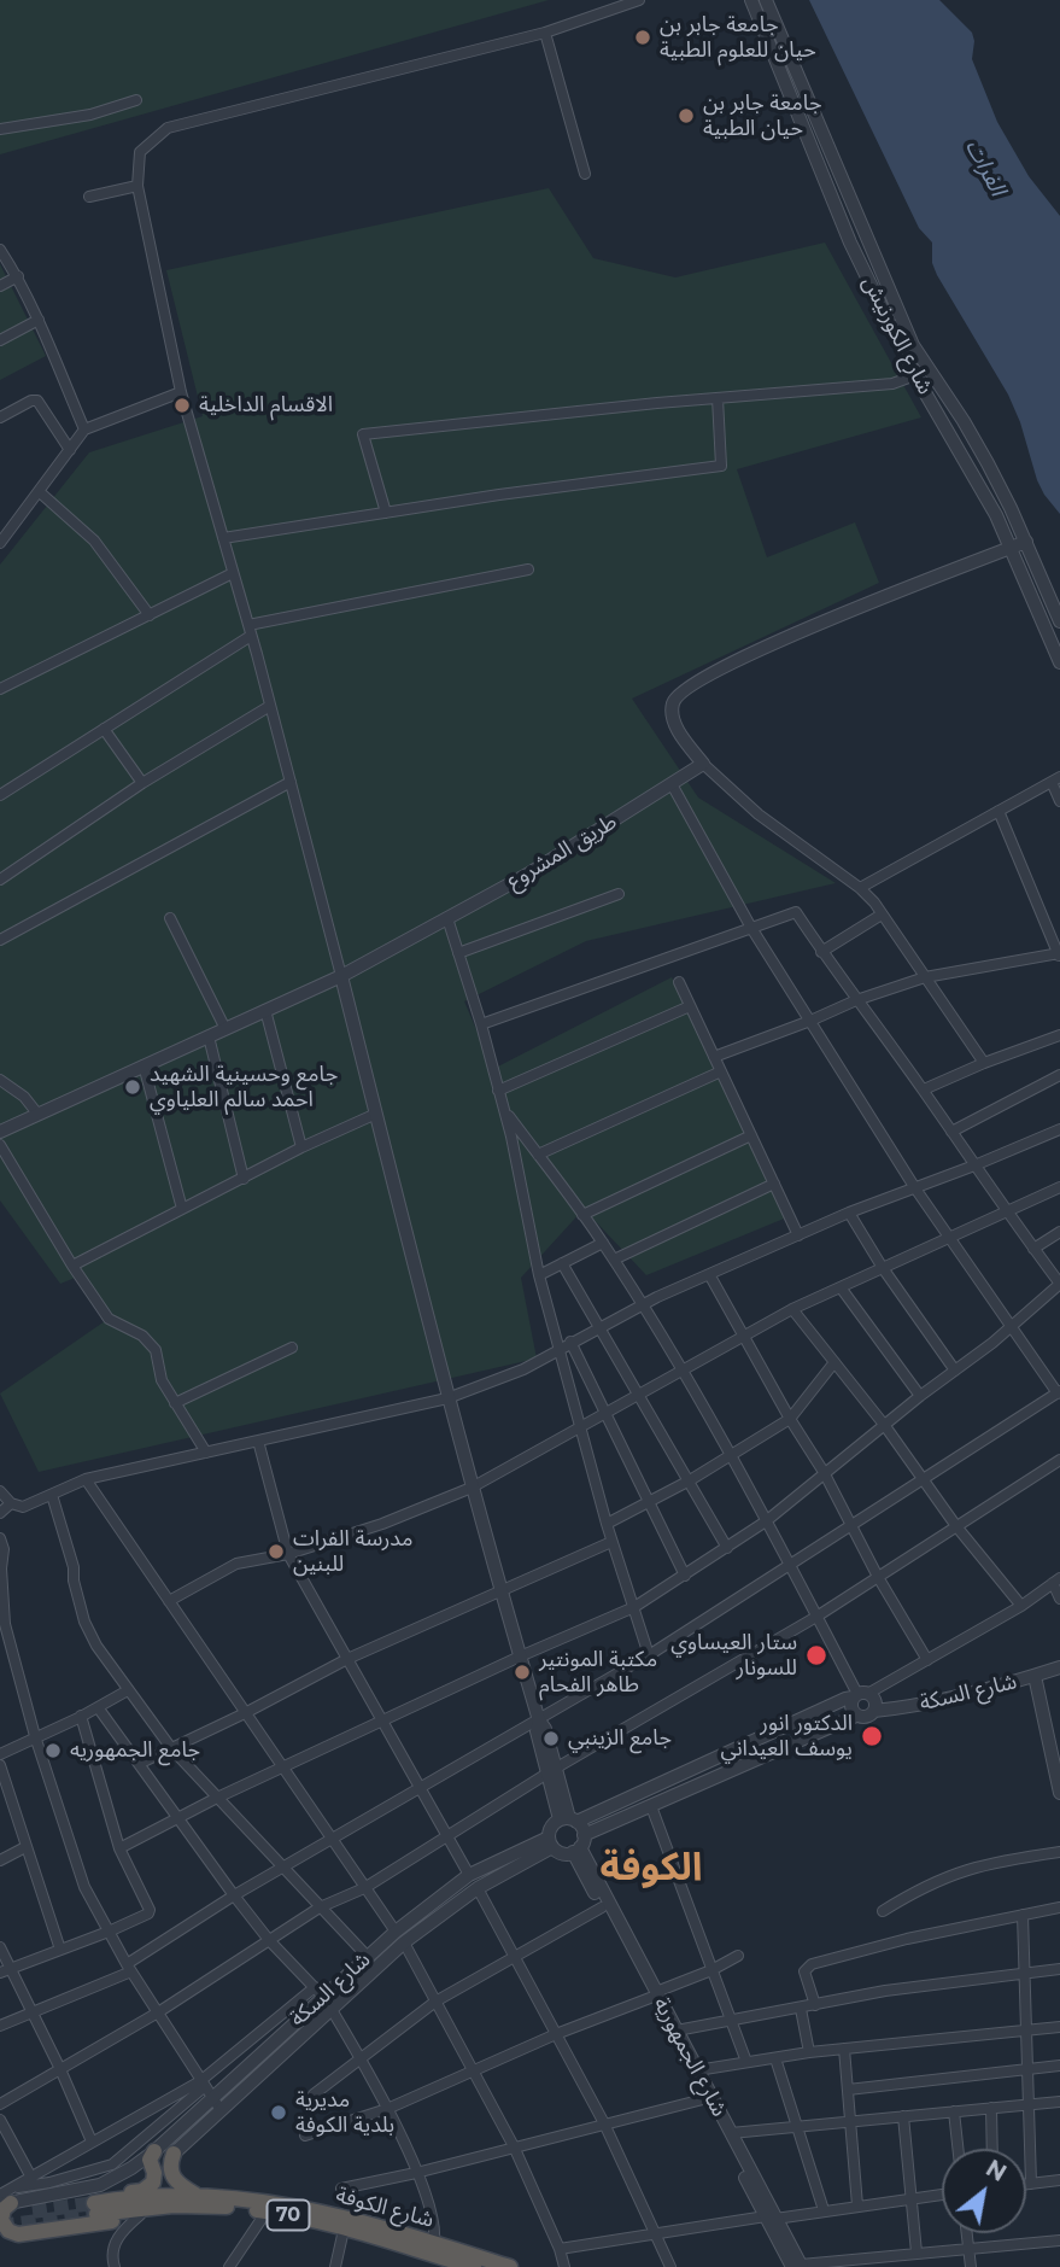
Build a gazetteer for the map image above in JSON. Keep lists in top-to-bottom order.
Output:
{
  "streets": {
    "highway": ["شارع الكوفة", "70"],
    "street": [
      "شارع الكورنيش",
      "طريق المشروع",
      "شارع السكة",
      "شارع الجمهورية"
    ]
  },
  "districts": ["الكوفة"],
  "water": ["الفرات"],
  "places": [
    "جامعة جابر بن حيان للعلوم الطبية",
    "جامعة جابر بن حيان الطبية",
    "الاقسام الداخلية",
    "جامع وحسينية الشهيد احمد سالم العلياوي",
    "مدرسة الفرات للبنين",
    "ستار العيساوي للسونار",
    "مكتبة المونتير طاهر الفحام",
    "الدكتور انور يوسف العيداني",
    "جامع الزينبي",
    "جامع الجمهوريه",
    "مديرية بلدية الكوفة"
  ],
  "north": "top right"
}
